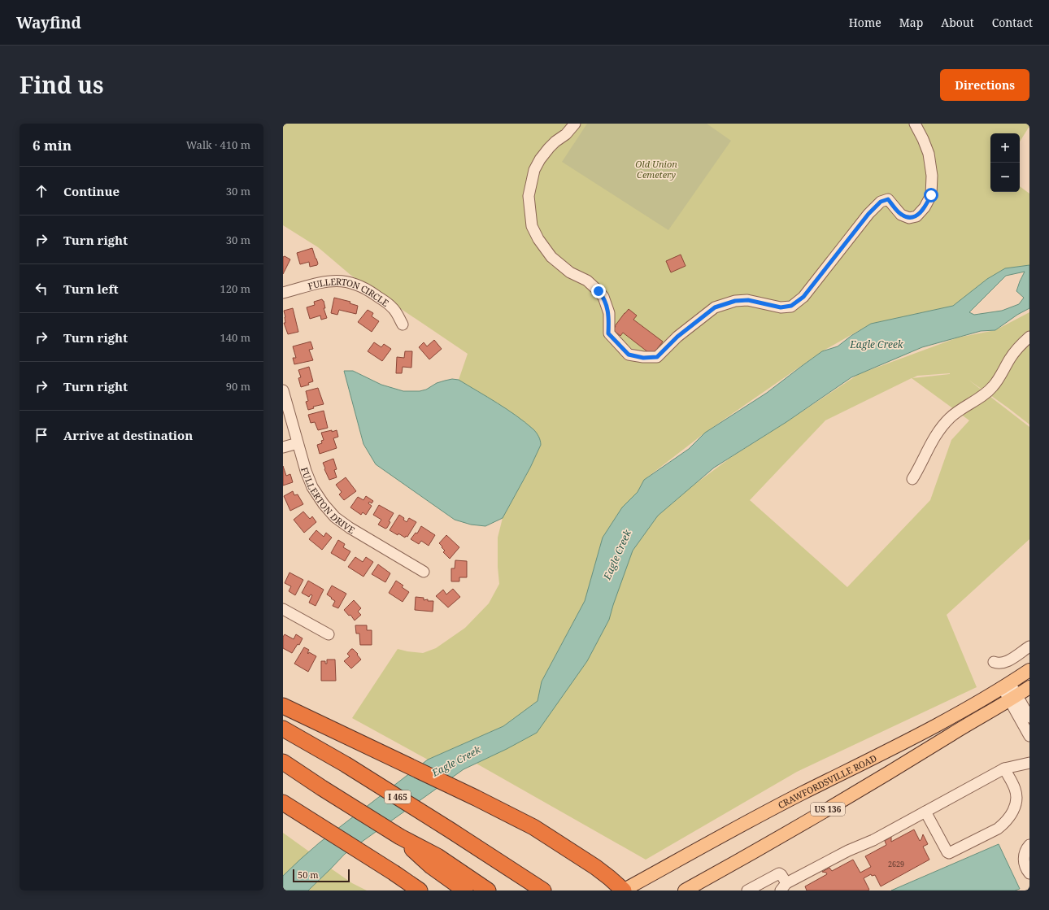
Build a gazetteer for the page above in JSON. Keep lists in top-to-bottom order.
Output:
{
  "streets": {
    "highway": ["I 465"],
    "main road": ["CRAWFORDSVILLE ROAD", "US 136"],
    "street": ["FULLERTON CIRCLE", "FULLERTON DRIVE"]
  },
  "water": ["Eagle Creek"],
  "parks": ["Old Union Cemetery"],
  "house_numbers": ["2629"],
  "scale_bar": "50 m",
  "page": {
    "header": "Wayfind",
    "nav": [
      "Home",
      "Map",
      "About",
      "Contact"
    ],
    "title": "Find us",
    "buttons": "Directions",
    "heading": ["6 min", "Walk · 410 m"],
    "map_buttons": ["+", "−"],
    "list": [
      ["Continue", "30 m"],
      ["Turn right", "30 m"],
      ["Turn left", "120 m"],
      ["Turn right", "140 m"],
      ["Turn right", "90 m"],
      "Arrive at destination"
    ],
    "scale": "50 m"
  }
}
